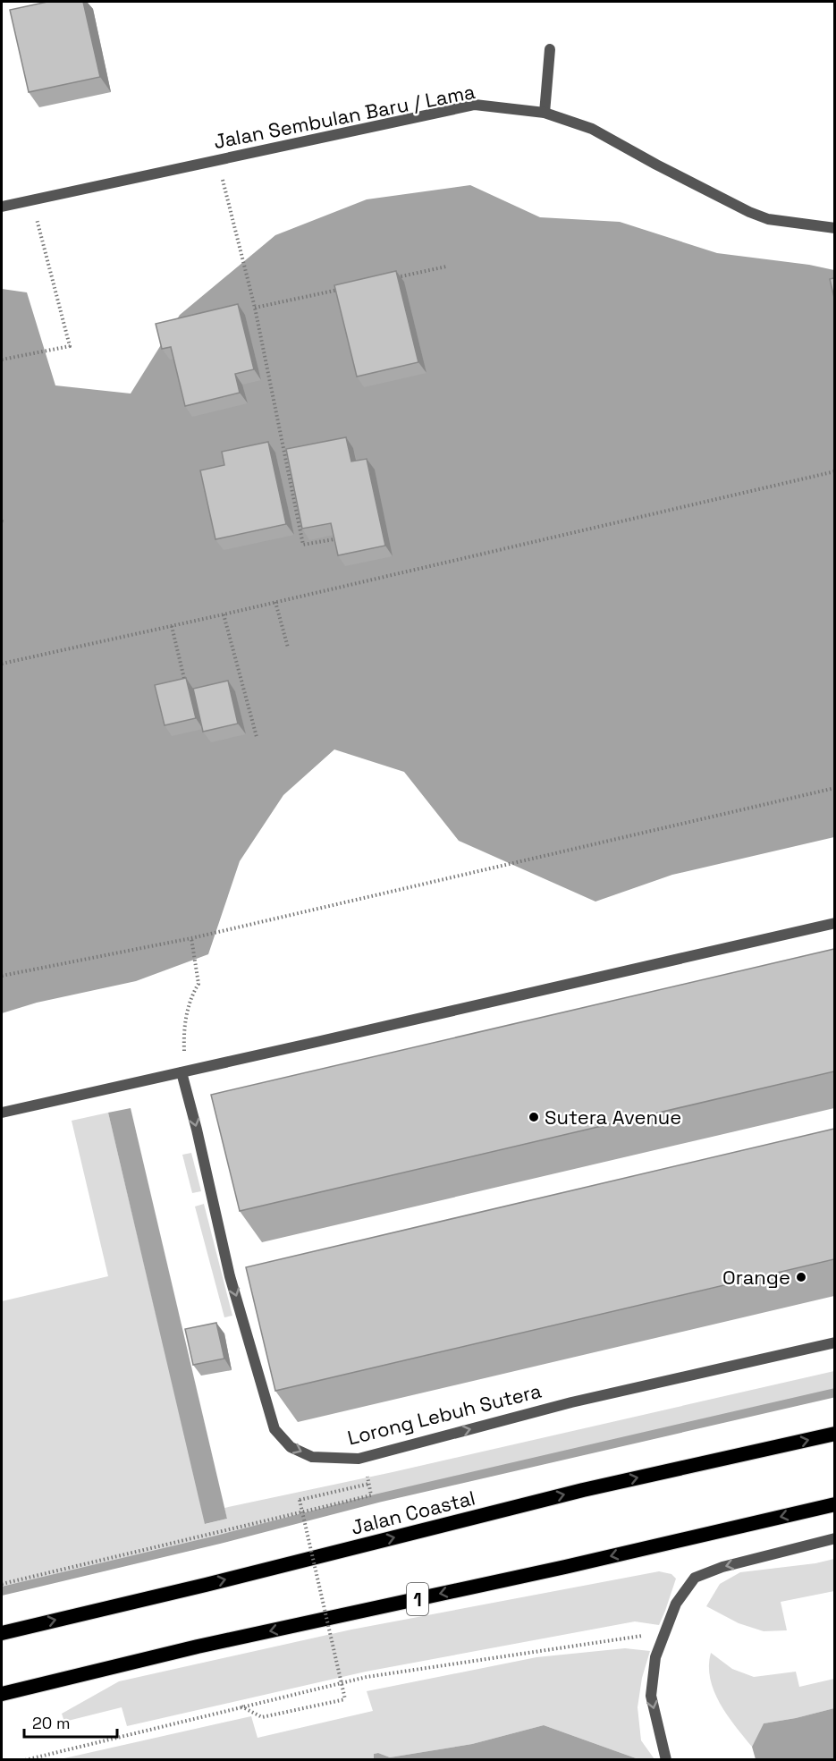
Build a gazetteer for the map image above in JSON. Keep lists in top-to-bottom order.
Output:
{
  "streets": {
    "highway": ["Jalan Coastal", "1"],
    "street": ["Jalan Sembulan Baru / Lama", "Lorong Lebuh Sutera"]
  },
  "places": ["Sutera Avenue", "Orange"],
  "scale_bar": "20 m"
}
